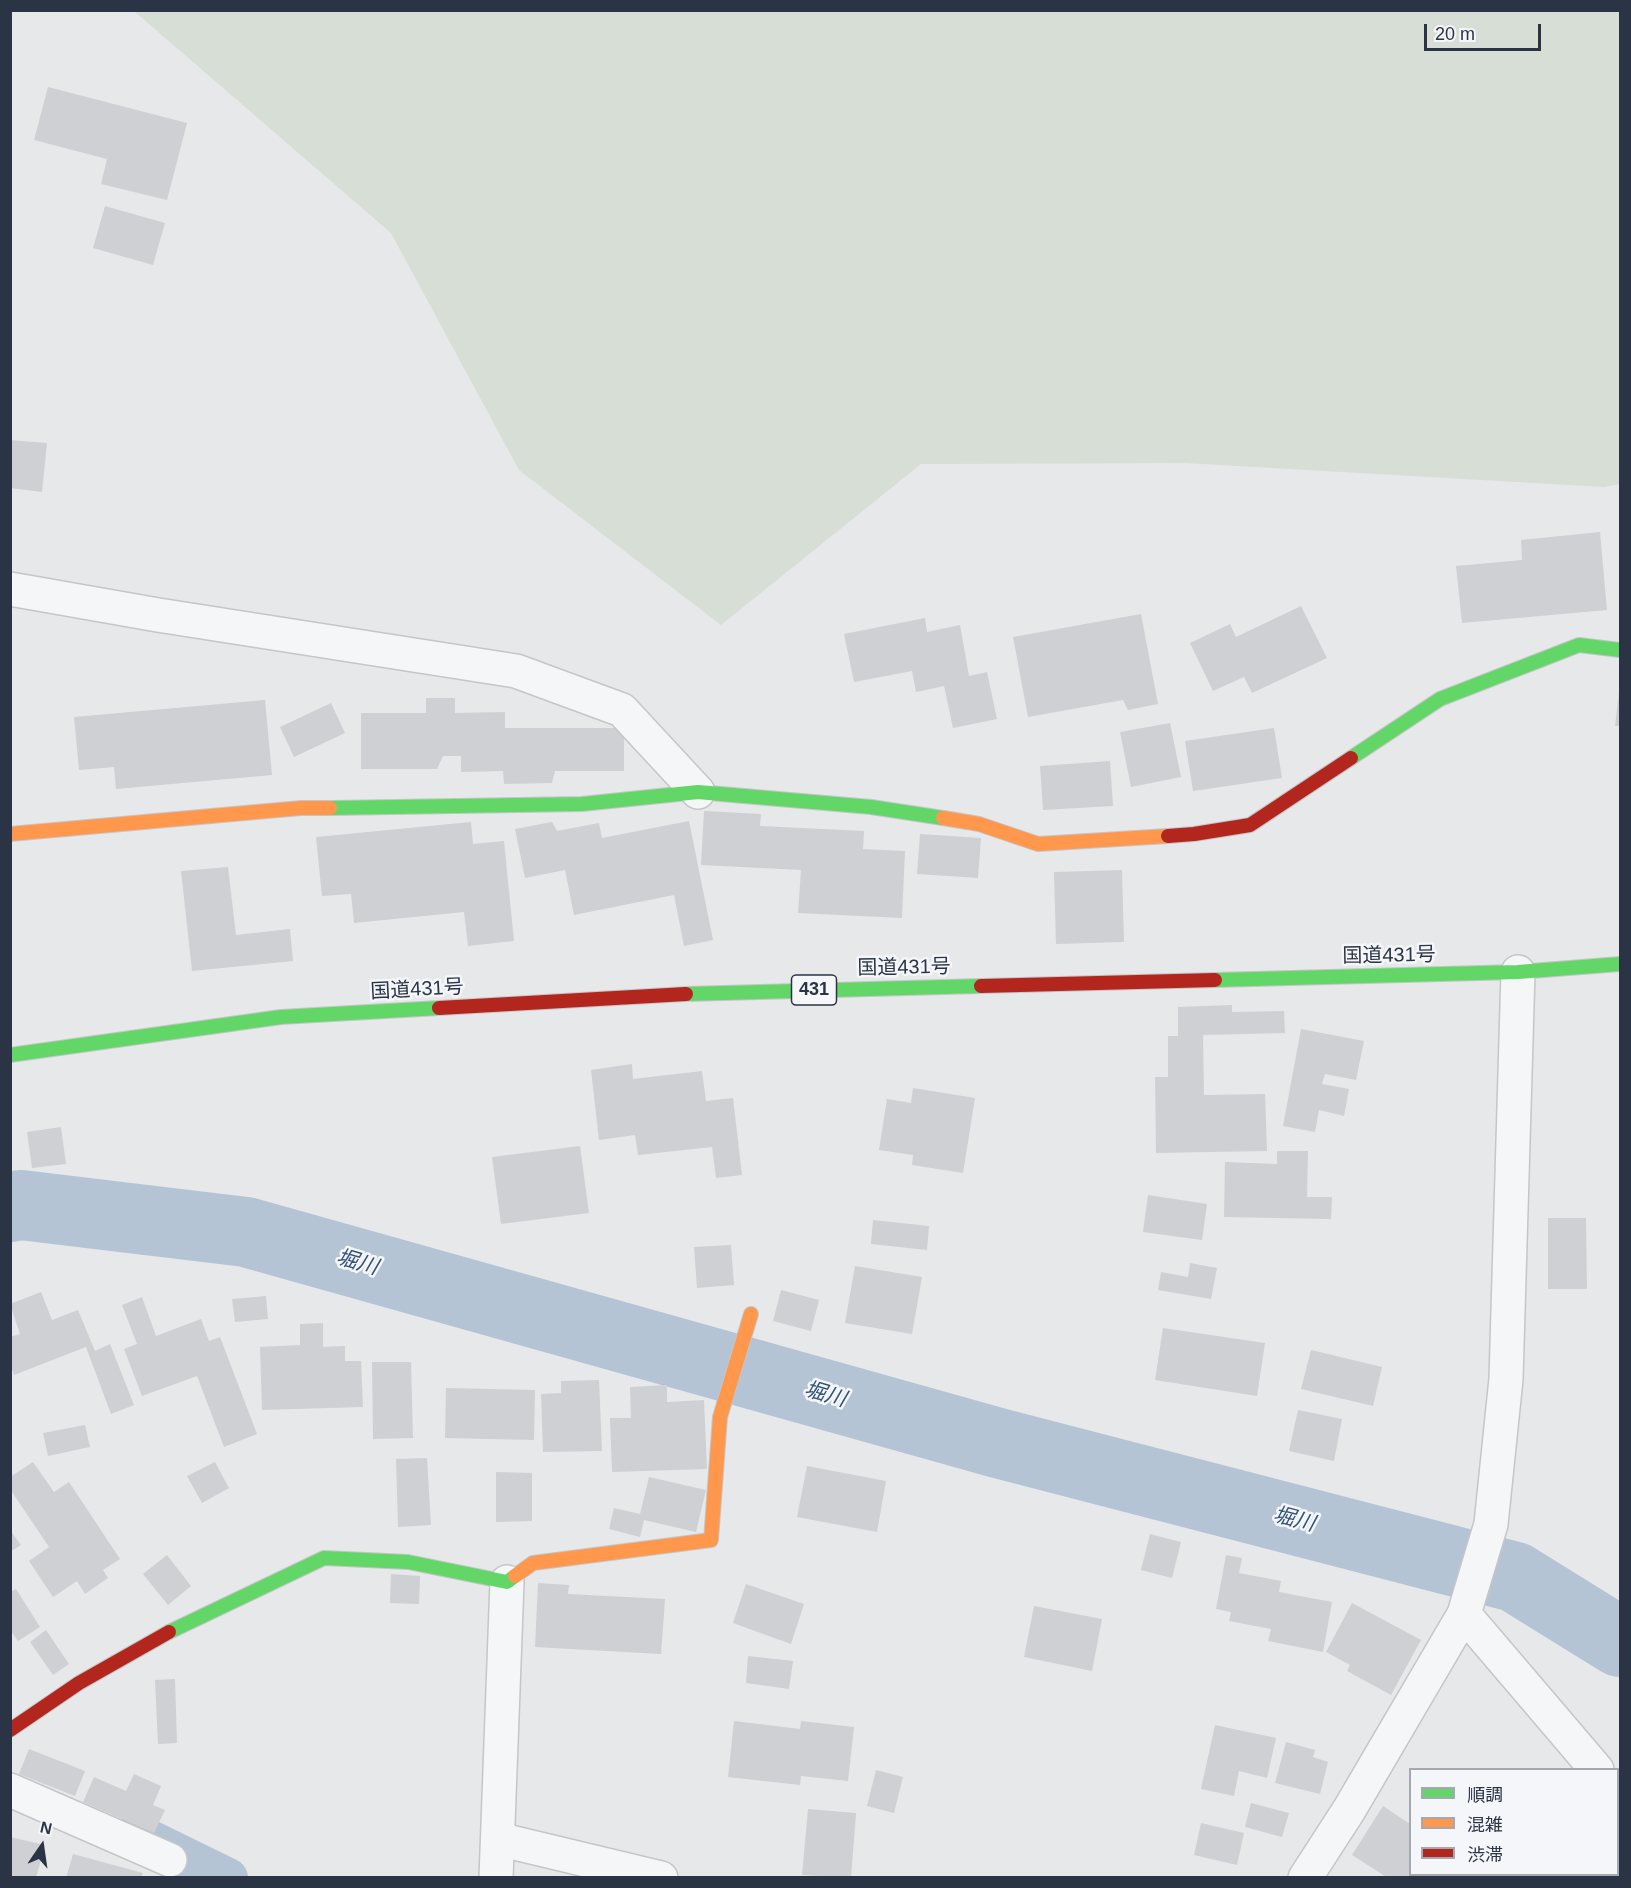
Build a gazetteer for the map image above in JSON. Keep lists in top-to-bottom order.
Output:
{
  "streets": {
    "main road": ["国道431号", "431"]
  },
  "water": ["堀川"],
  "legend": ["順調", "混雑", "渋滞"],
  "scale_bar": "20 m",
  "north": "top"
}
